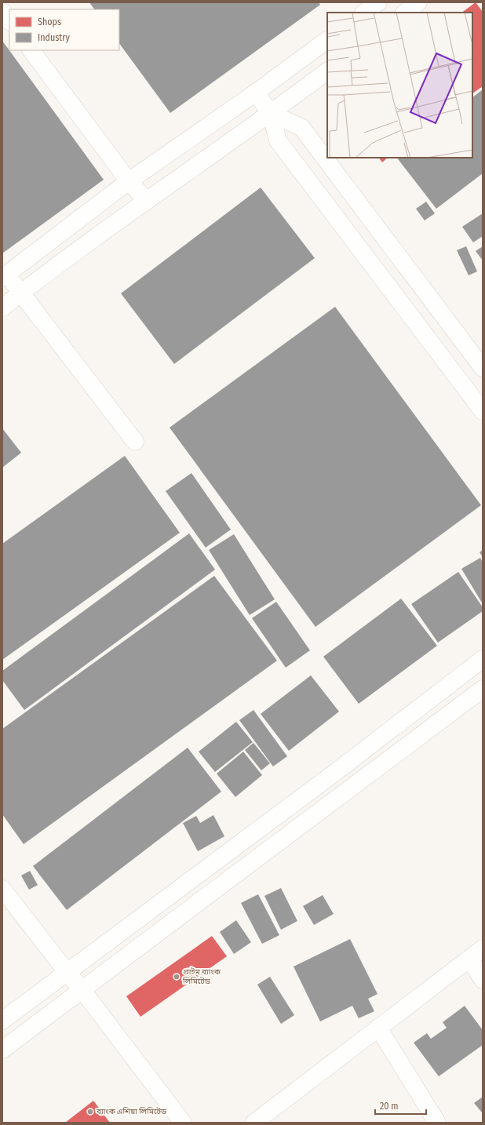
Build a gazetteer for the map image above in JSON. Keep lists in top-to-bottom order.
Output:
{
  "places": ["প্রাইম ব্যাংক লিমিটেড", "ব্যাংক এশিয়া লিমিটেড"],
  "legend": ["Shops", "Industry"],
  "scale_bar": "20 m"
}
